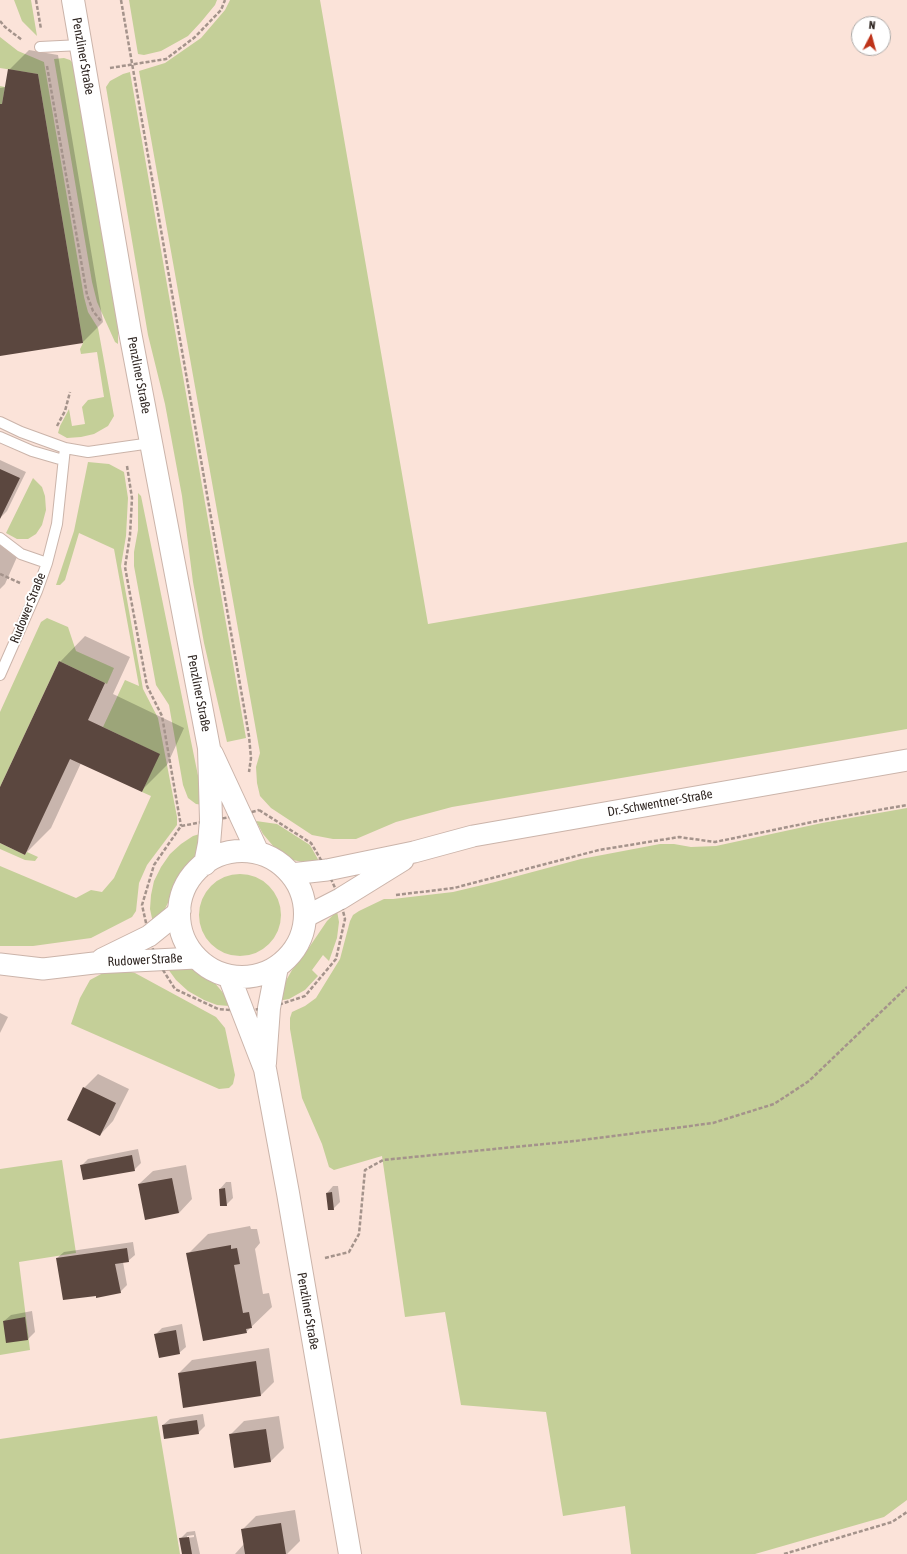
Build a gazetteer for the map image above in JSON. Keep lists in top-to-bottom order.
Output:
{
  "streets": {
    "main road": ["Penzliner Straße"],
    "street": ["Rudower Straße", "Dr.-Schwentner-Straße"]
  },
  "crossings": [
    ["Penzliner Straße", "Rudower Straße"],
    ["Penzliner Straße", "Dr.-Schwentner-Straße"],
    ["Rudower Straße", "Dr.-Schwentner-Straße"]
  ],
  "north": "top"
}
